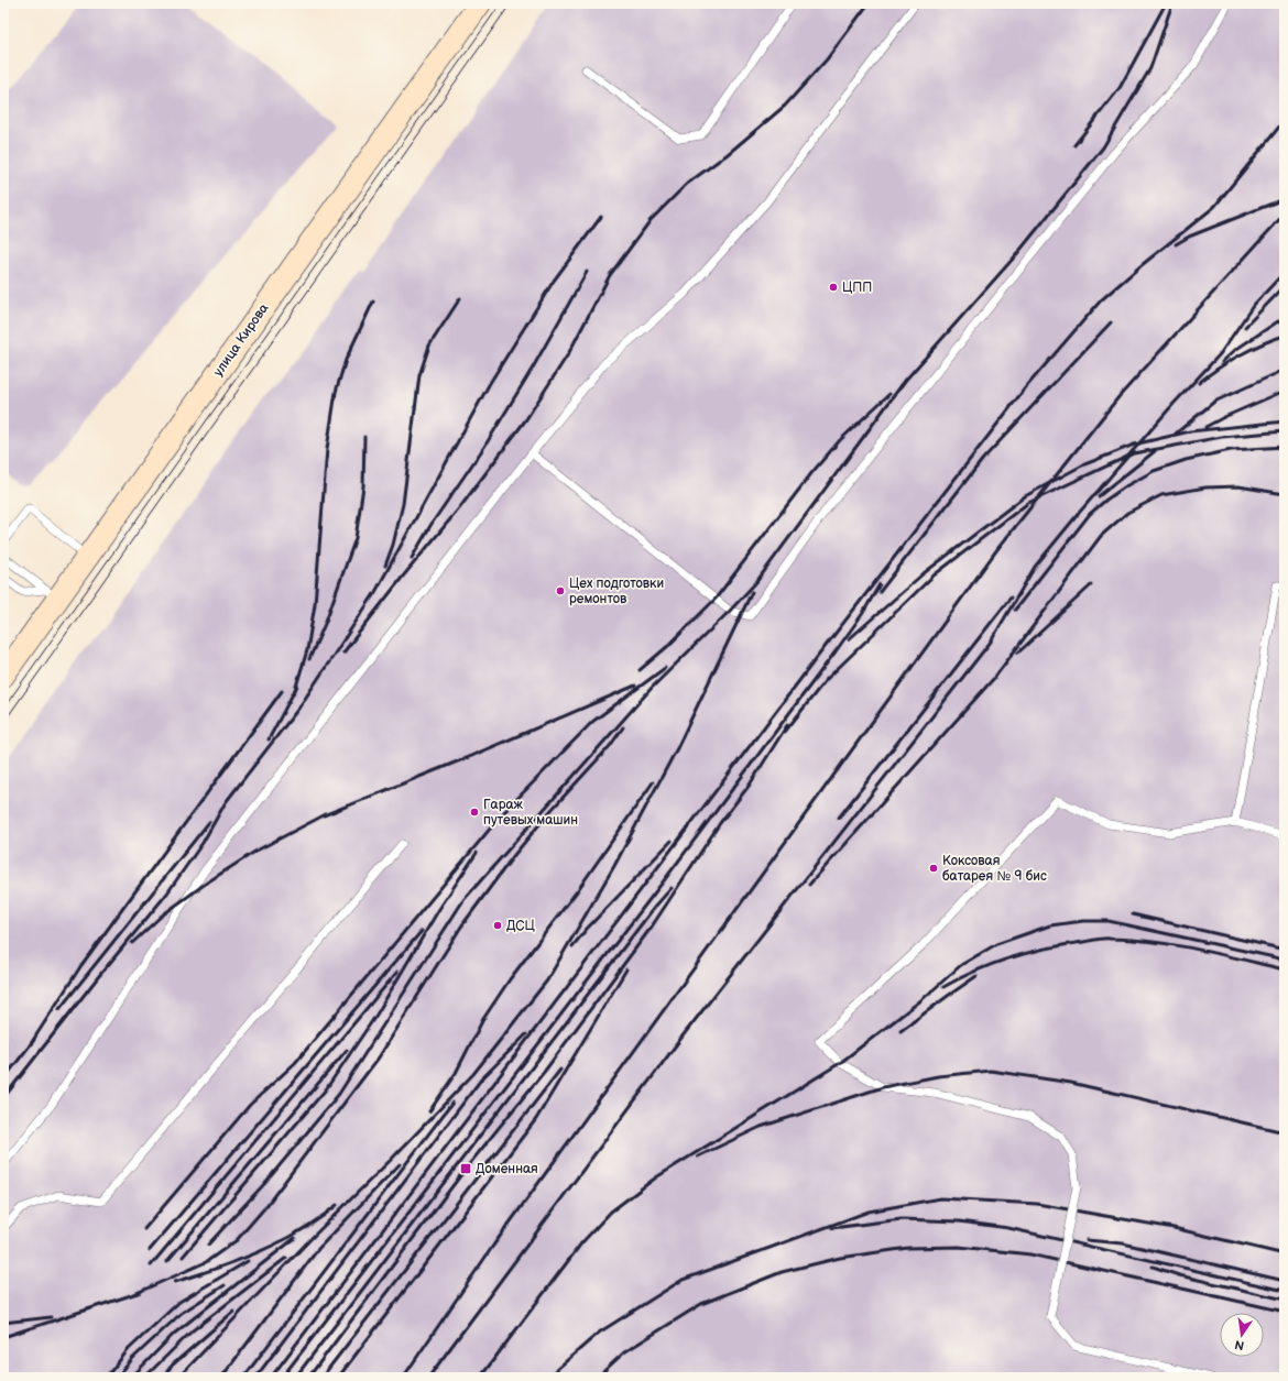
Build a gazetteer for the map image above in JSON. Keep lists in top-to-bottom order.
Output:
{
  "streets": {
    "main road": ["улица Кирова"]
  },
  "places": {
    "other": [
      "ЦПП",
      "Цех подготовки ремонтов",
      "Гараж путевых машин",
      "Коксовая батарея № 9 бис",
      "ДСЦ"
    ],
    "transit": ["Доменная"]
  },
  "north": "bottom"
}
